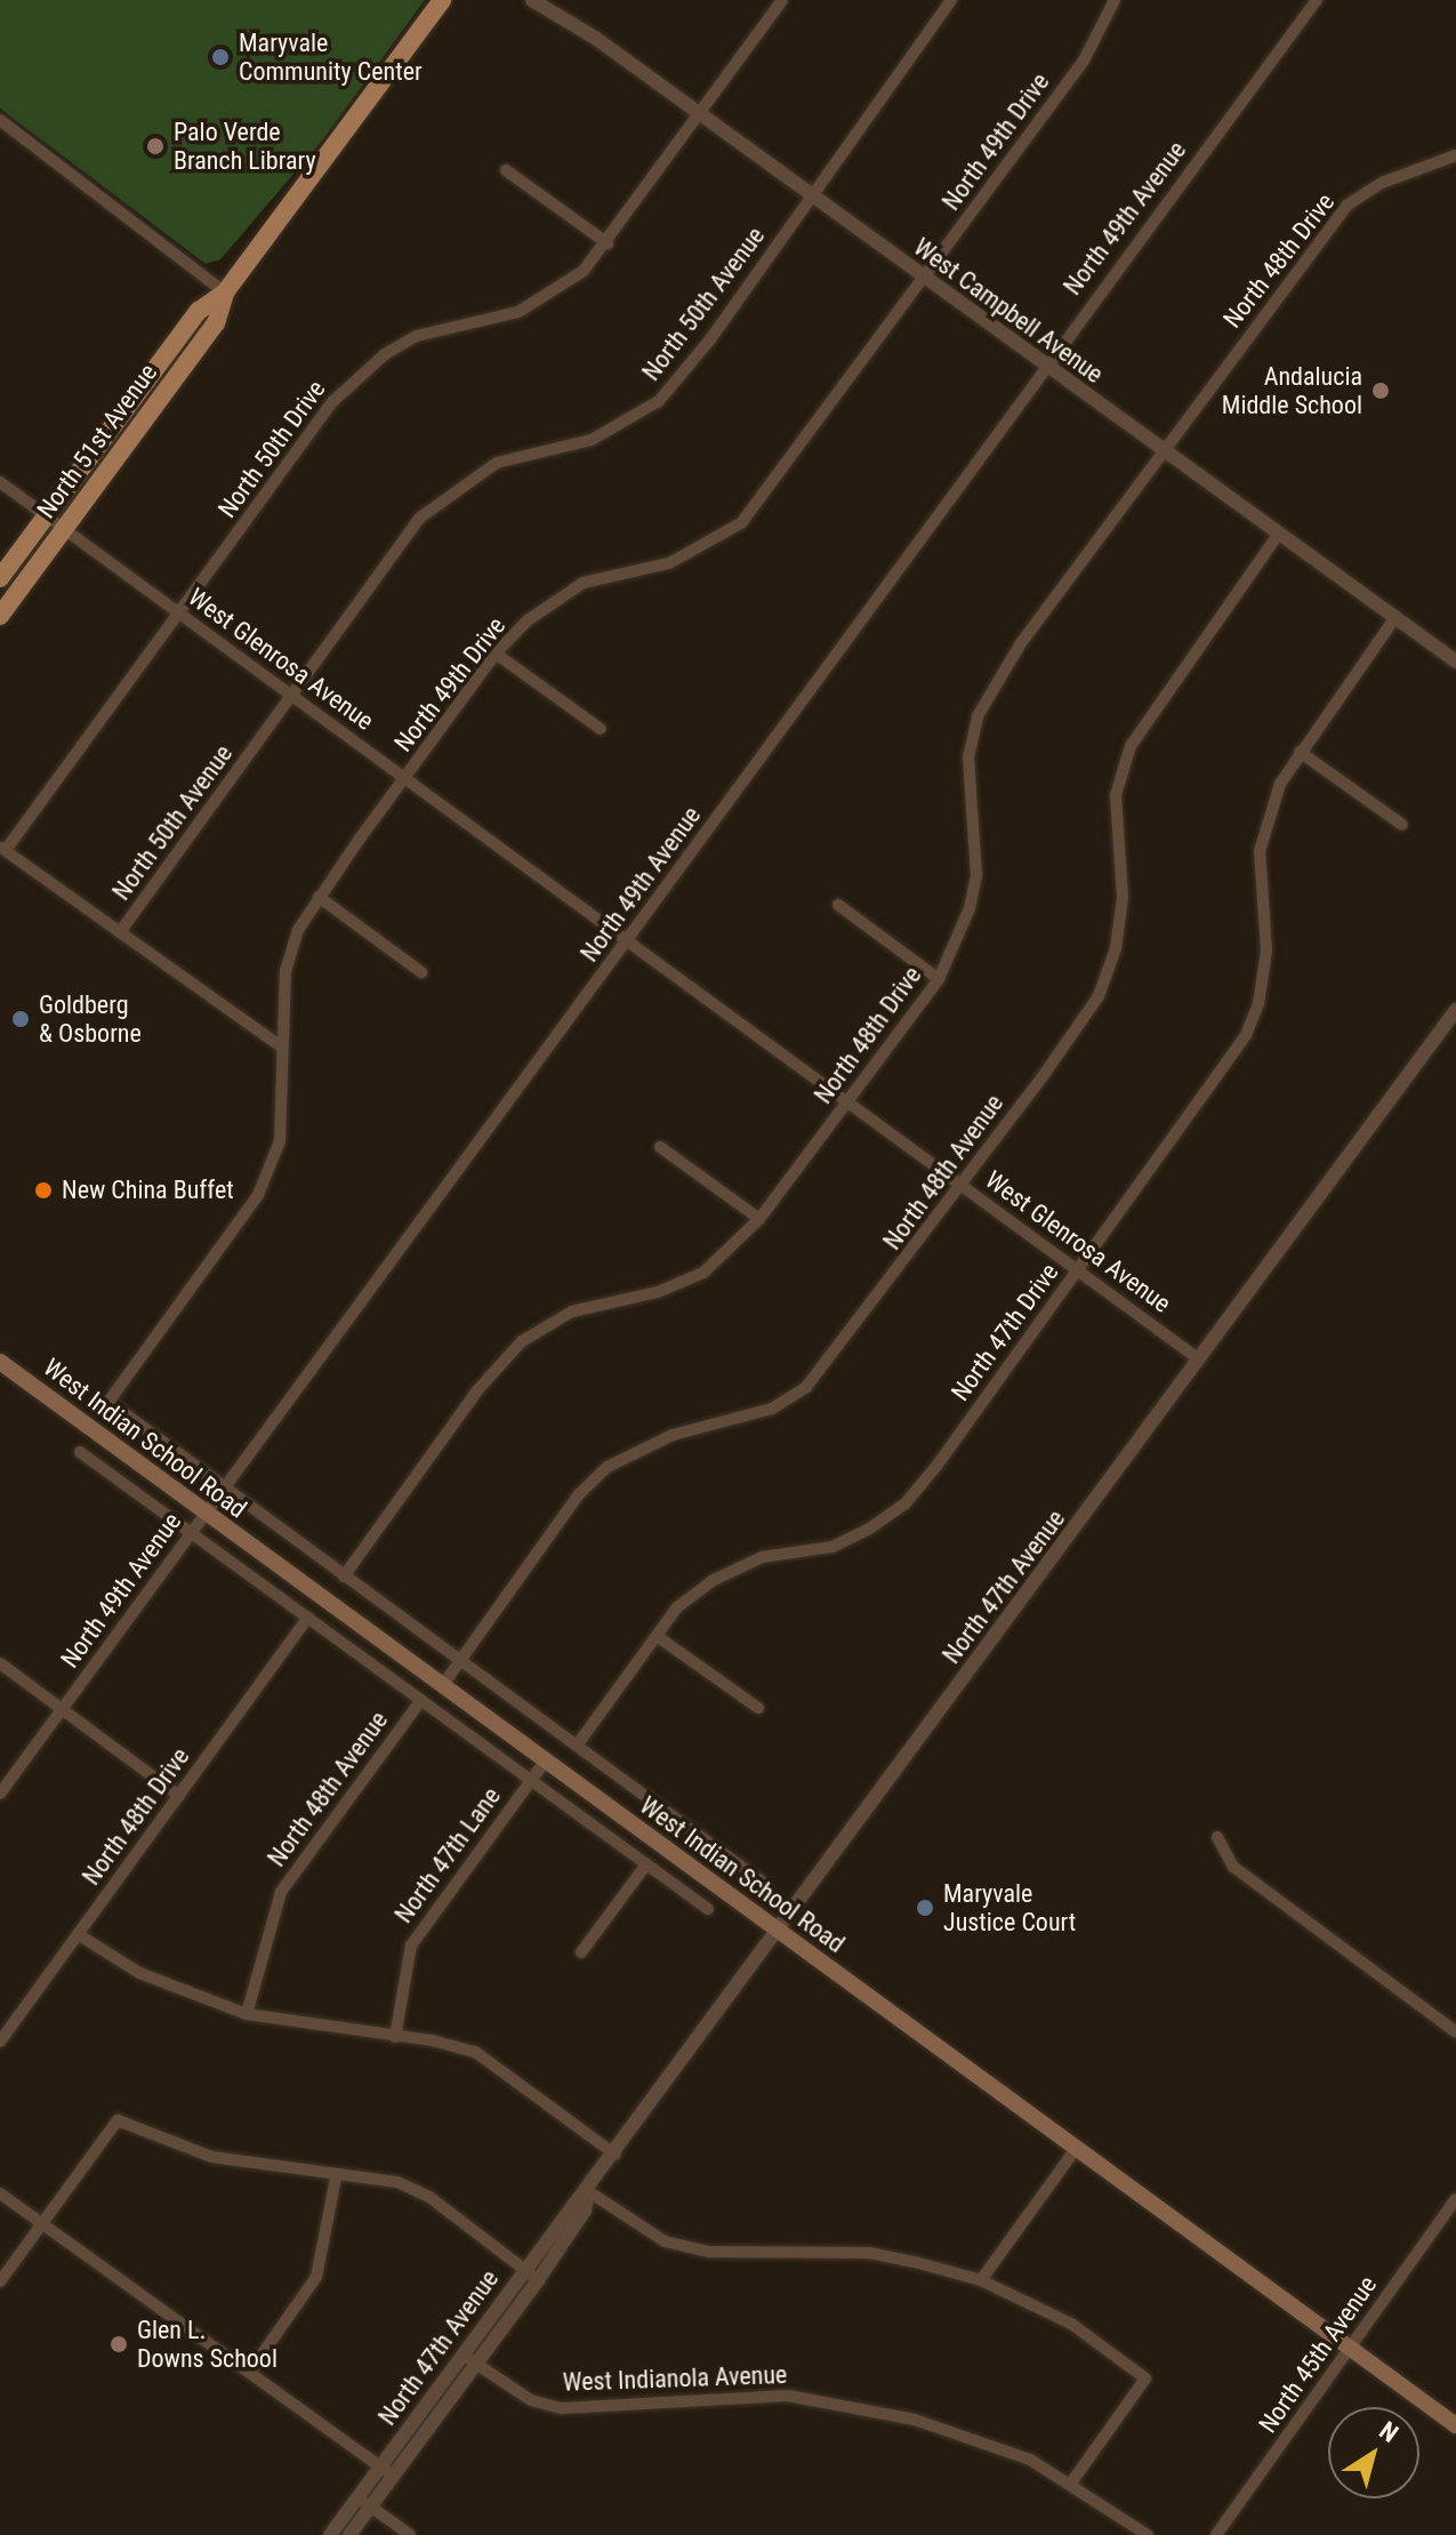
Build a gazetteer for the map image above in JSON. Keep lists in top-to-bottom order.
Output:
{
  "streets": {
    "main road": ["North 51st Avenue", "West Indian School Road"],
    "street": [
      "North 49th Drive",
      "North 49th Avenue",
      "North 48th Drive",
      "North 50th Avenue",
      "West Campbell Avenue",
      "North 50th Drive",
      "West Glenrosa Avenue",
      "North 48th Avenue",
      "North 47th Drive",
      "North 47th Avenue",
      "North 47th Lane",
      "North 45th Avenue",
      "West Indianola Avenue"
    ]
  },
  "crossings": [
    ["North 49th Drive", "West Campbell Avenue"],
    ["North 49th Drive", "West Glenrosa Avenue"],
    ["North 49th Drive", "West Indian School Road"],
    ["North 49th Avenue", "West Campbell Avenue"],
    ["North 49th Avenue", "West Glenrosa Avenue"],
    ["North 49th Avenue", "West Indian School Road"],
    ["North 48th Drive", "West Campbell Avenue"],
    ["North 48th Drive", "West Glenrosa Avenue"],
    ["North 48th Drive", "West Indian School Road"],
    ["North 50th Avenue", "West Campbell Avenue"],
    ["North 50th Avenue", "West Glenrosa Avenue"],
    ["West Campbell Avenue", "North 50th Drive"],
    ["West Campbell Avenue", "North 48th Avenue"],
    ["West Campbell Avenue", "North 47th Drive"],
    ["North 51st Avenue", "West Glenrosa Avenue"],
    ["North 50th Drive", "West Glenrosa Avenue"],
    ["West Glenrosa Avenue", "North 48th Avenue"],
    ["West Glenrosa Avenue", "North 47th Drive"],
    ["West Glenrosa Avenue", "North 47th Avenue"],
    ["North 48th Avenue", "West Indian School Road"],
    ["North 47th Drive", "West Indian School Road"],
    ["West Indian School Road", "North 47th Avenue"],
    ["West Indian School Road", "North 47th Lane"],
    ["West Indian School Road", "North 45th Avenue"],
    ["North 47th Avenue", "West Indianola Avenue"]
  ],
  "places": [
    "Maryvale Community Center",
    "Palo Verde Branch Library",
    "Andalucia Middle School",
    "Goldberg & Osborne",
    "New China Buffet",
    "Maryvale Justice Court",
    "Glen L. Downs School"
  ],
  "north": "top right"
}
